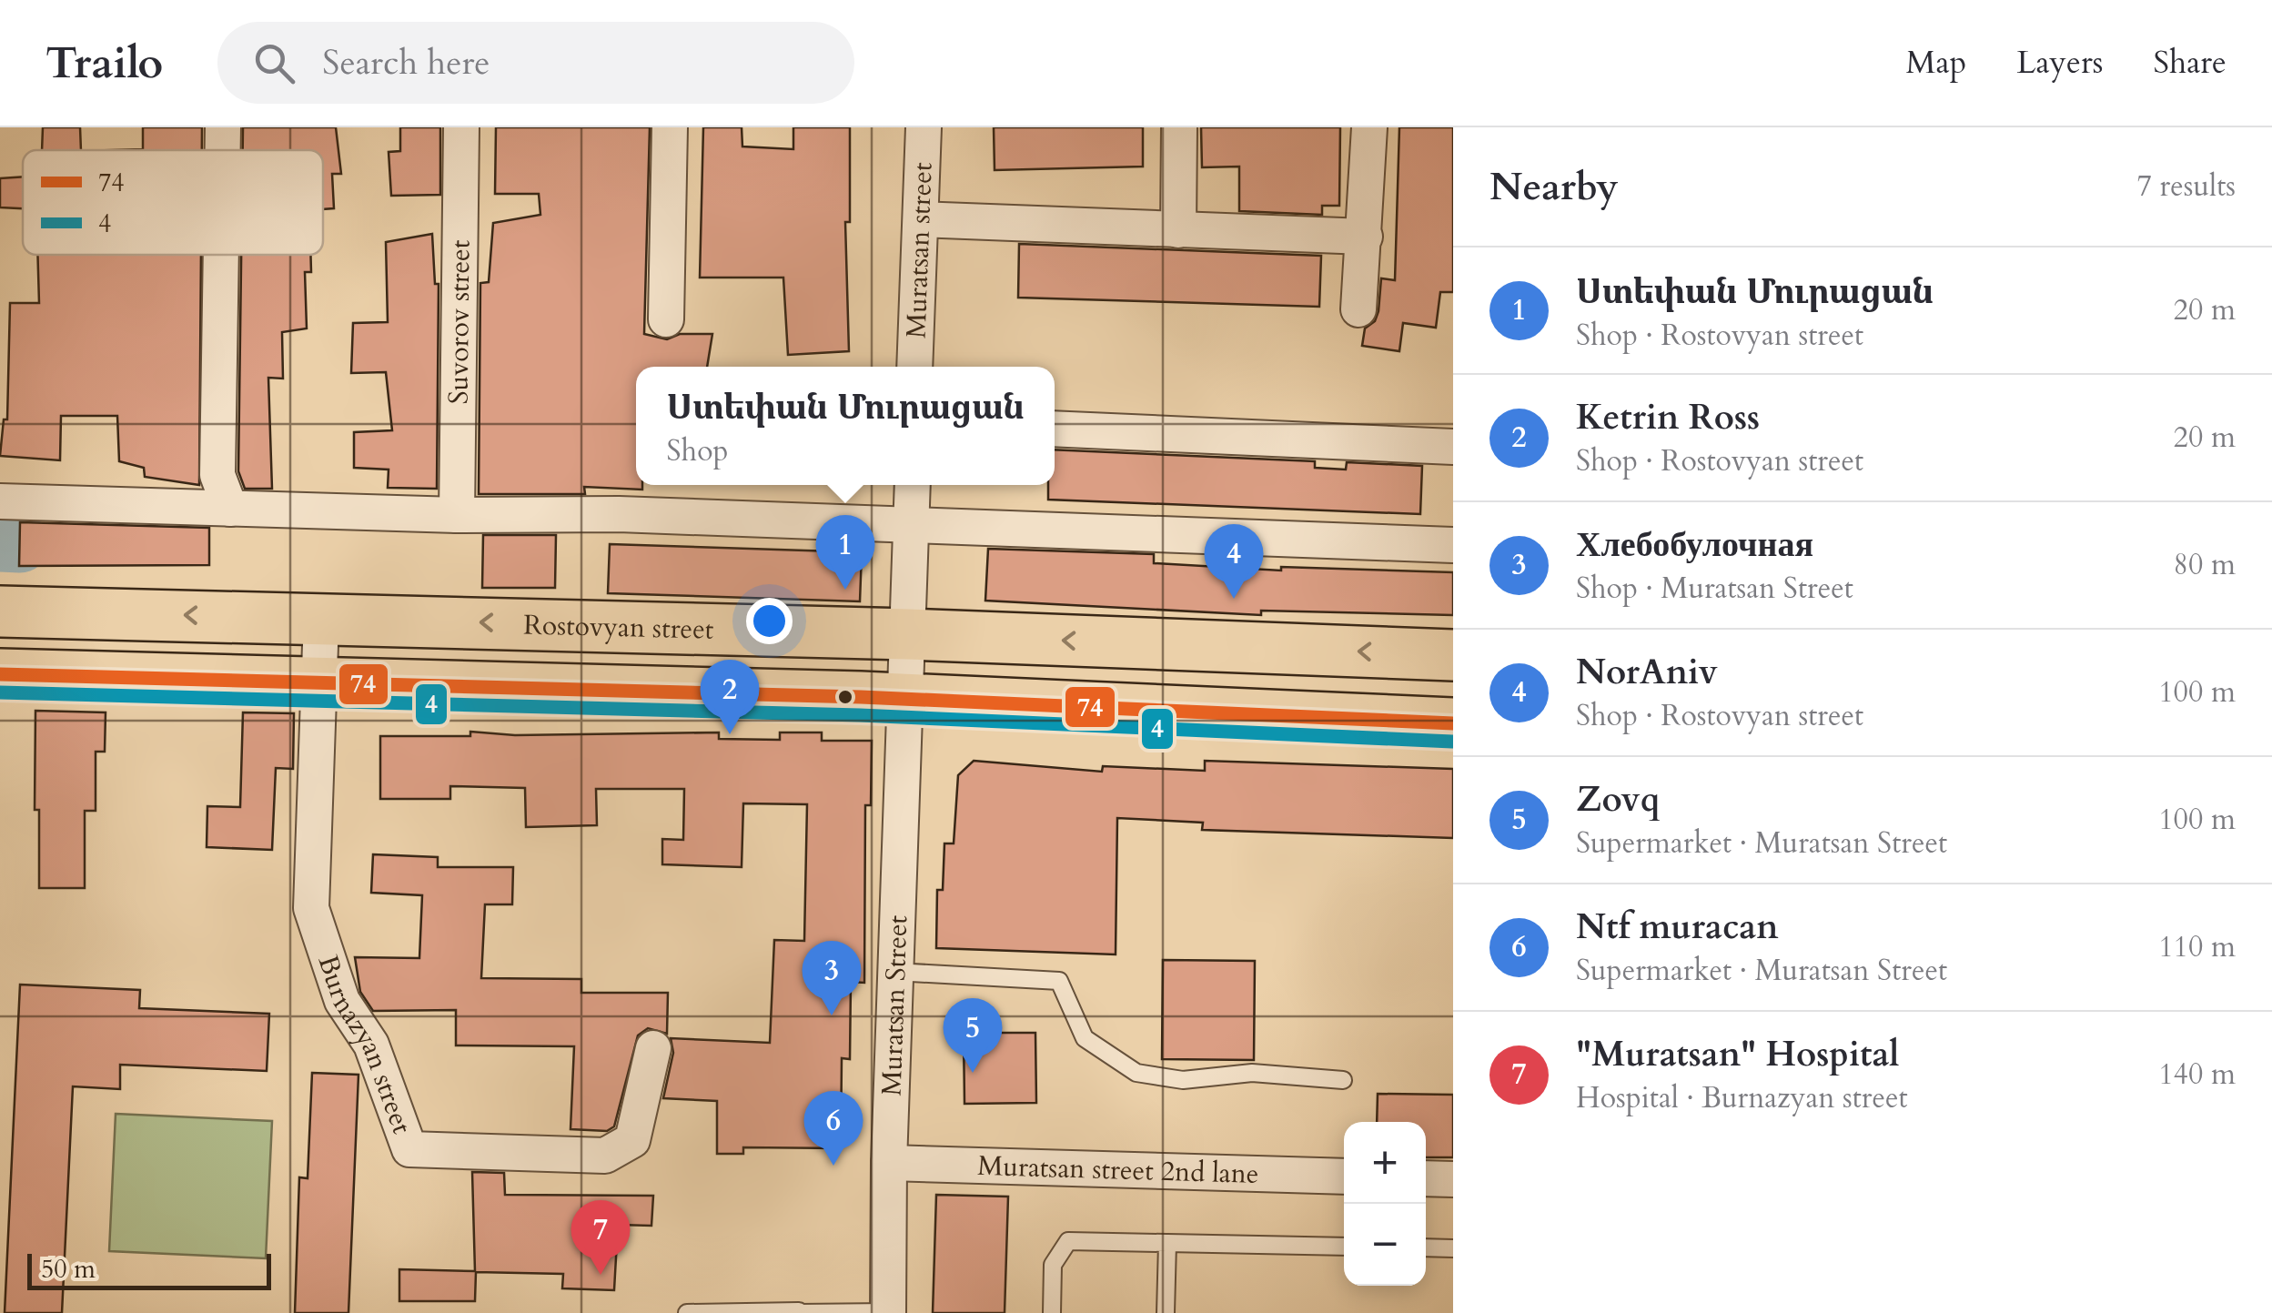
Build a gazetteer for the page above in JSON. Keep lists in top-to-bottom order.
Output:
{
  "streets": {
    "main road": ["Rostovyan street"],
    "street": [
      "Muratsan street",
      "Suvorov street",
      "Muratsan Street",
      "Burnazyan street",
      "Muratsan street 2nd lane"
    ]
  },
  "crossings": [
    ["Rostovyan street", "Burnazyan street"],
    ["Muratsan Street", "Muratsan street 2nd lane"]
  ],
  "lines": ["transit line 74", "transit line 4"],
  "legend": ["74", "4"],
  "scale_bar": "50 m",
  "page": {
    "header": "Trailo",
    "search": "Search here",
    "nav": ["Map", "Layers", "Share"],
    "heading": ["Nearby", "7 results"],
    "list": [
      {
        "mark": "1",
        "name": "Ստեփան Մուրացան",
        "note": "Shop · Rostovyan street",
        "value": "20 m"
      },
      {
        "mark": "2",
        "name": "Ketrin Ross",
        "note": "Shop · Rostovyan street",
        "value": "20 m"
      },
      {
        "mark": "3",
        "name": "Хлебобулочная",
        "note": "Shop · Muratsan Street",
        "value": "80 m"
      },
      {
        "mark": "4",
        "name": "NorAniv",
        "note": "Shop · Rostovyan street",
        "value": "100 m"
      },
      {
        "mark": "5",
        "name": "Zovq",
        "note": "Supermarket · Muratsan Street",
        "value": "100 m"
      },
      {
        "mark": "6",
        "name": "Ntf muracan",
        "note": "Supermarket · Muratsan Street",
        "value": "110 m"
      },
      {
        "mark": "7",
        "name": "\"Muratsan\" Hospital",
        "note": "Hospital · Burnazyan street",
        "value": "140 m"
      }
    ],
    "popup": ["Ստեփան Մուրացան", "Shop"],
    "pins": [
      "1",
      "4",
      "2",
      "3",
      "5",
      "6",
      "7"
    ],
    "map_buttons": ["+", "−"],
    "scale": "50 m"
  }
}
